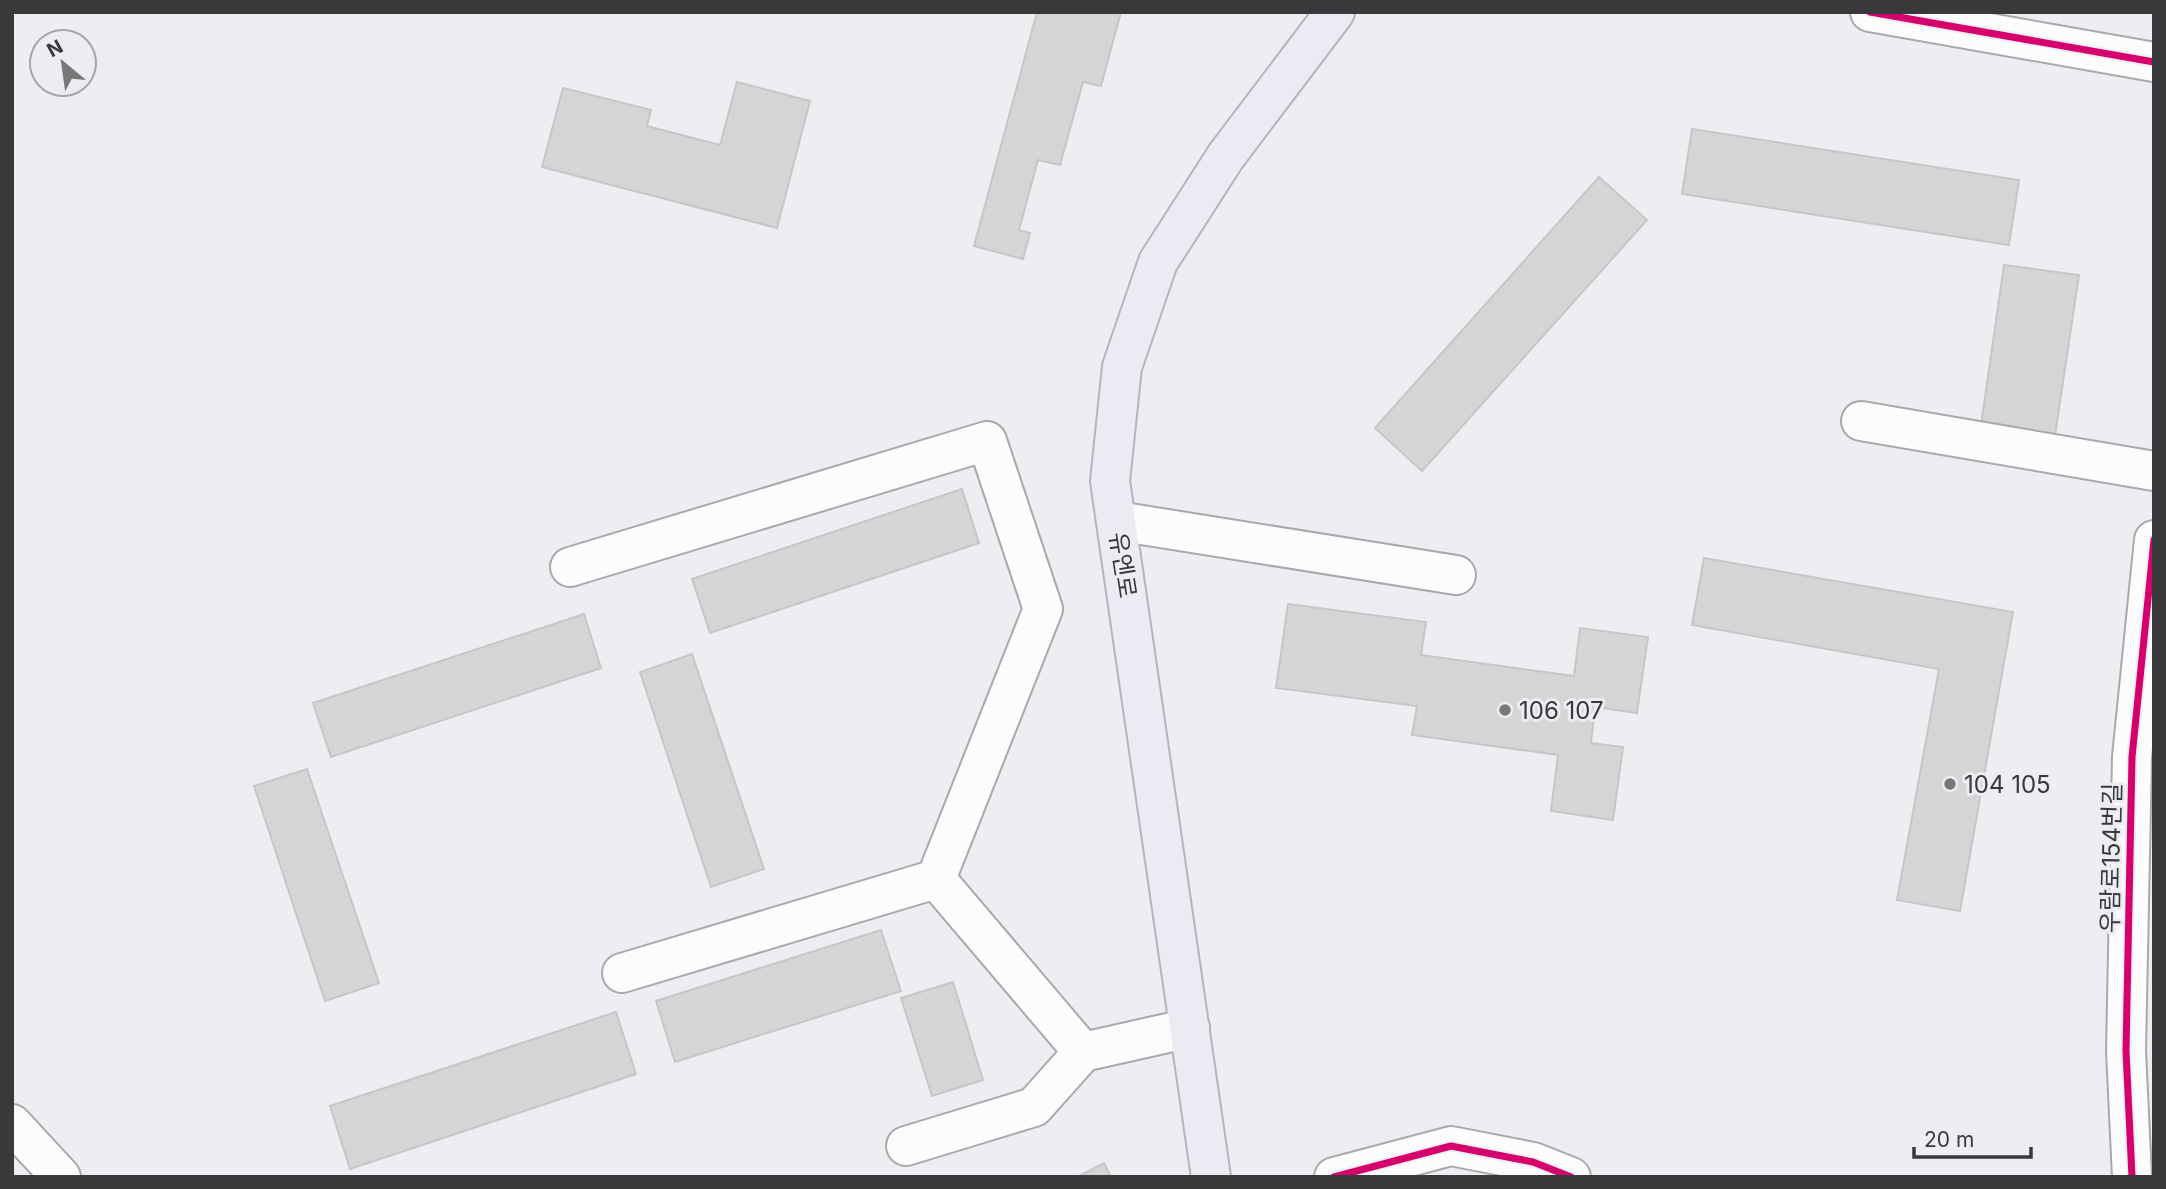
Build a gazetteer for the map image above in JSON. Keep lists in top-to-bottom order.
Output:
{
  "streets": {
    "main road": ["유엔로"],
    "street": ["우람로154번길"]
  },
  "places": ["106 107", "104 105"],
  "scale_bar": "20 m",
  "north": "top left"
}
